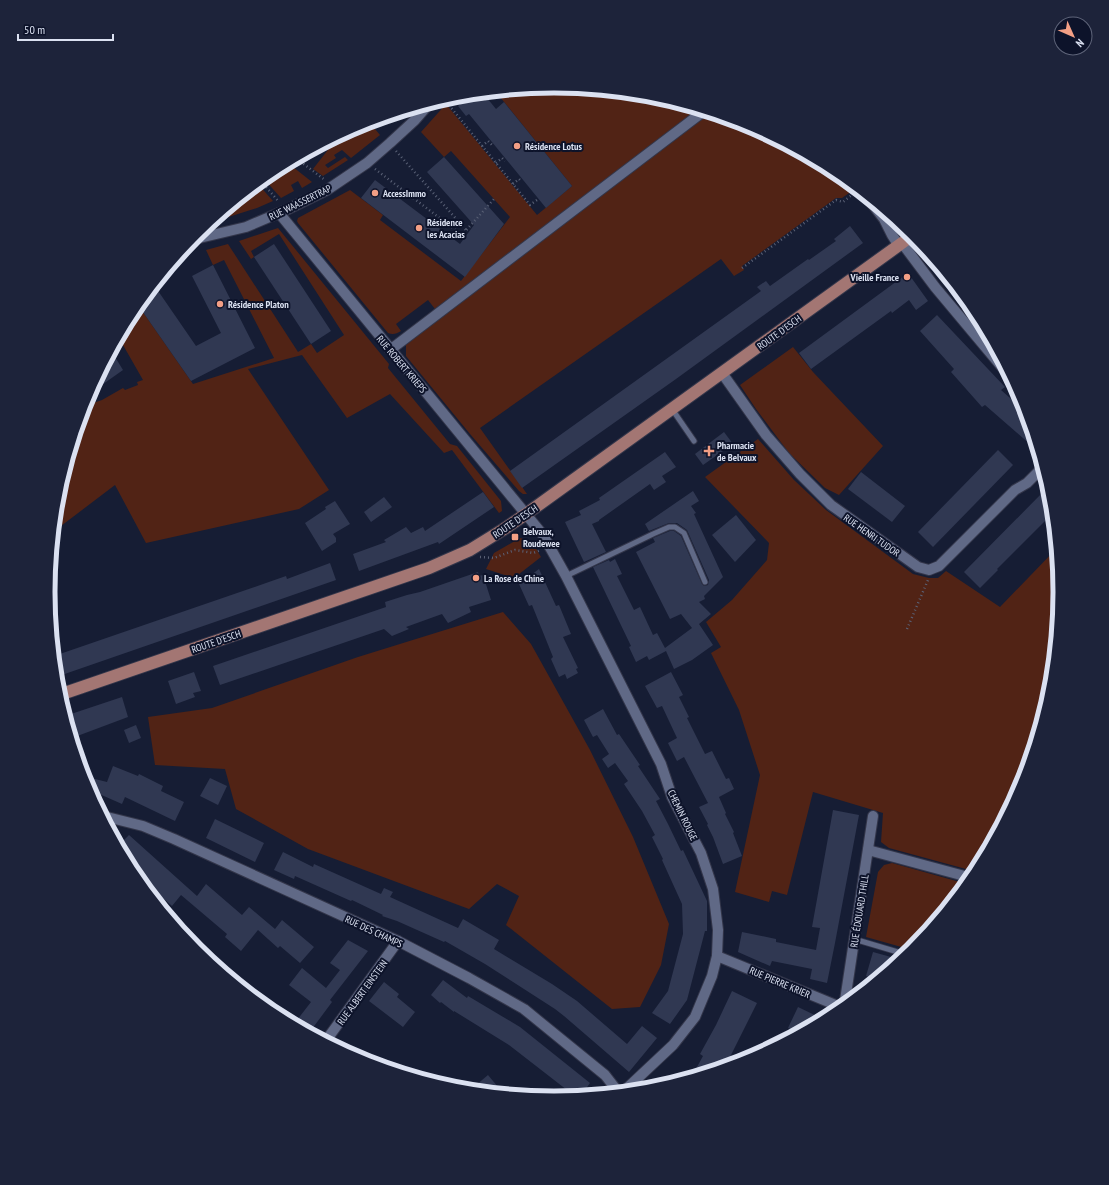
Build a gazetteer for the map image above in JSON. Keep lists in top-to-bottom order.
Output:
{
  "streets": {
    "main road": ["ROUTE D'ESCH"],
    "street": [
      "RUE WAASSERTRAP",
      "RUE ROBERT KRIEPS",
      "RUE HENRI TUDOR",
      "CHEMIN ROUGE",
      "RUE ÉDOUARD THILL",
      "RUE DES CHAMPS",
      "RUE PIERRE KRIER",
      "RUE ALBERT EINSTEIN"
    ]
  },
  "crossings": [
    ["RUE WAASSERTRAP", "RUE ROBERT KRIEPS"],
    ["ROUTE D'ESCH", "RUE ROBERT KRIEPS"],
    ["ROUTE D'ESCH", "RUE HENRI TUDOR"],
    ["ROUTE D'ESCH", "CHEMIN ROUGE"],
    ["RUE ROBERT KRIEPS", "CHEMIN ROUGE"],
    ["CHEMIN ROUGE", "RUE PIERRE KRIER"],
    ["RUE DES CHAMPS", "RUE ALBERT EINSTEIN"]
  ],
  "places": {
    "other": [
      "Résidence Lotus",
      "AccessImmo",
      "Résidence les Acacias",
      "Vieille France",
      "Résidence Platon",
      "La Rose de Chine"
    ],
    "health": ["Pharmacie de Belvaux"],
    "transit": ["Belvaux, Roudewee"]
  },
  "scale_bar": "50 m",
  "north": "bottom right"
}
